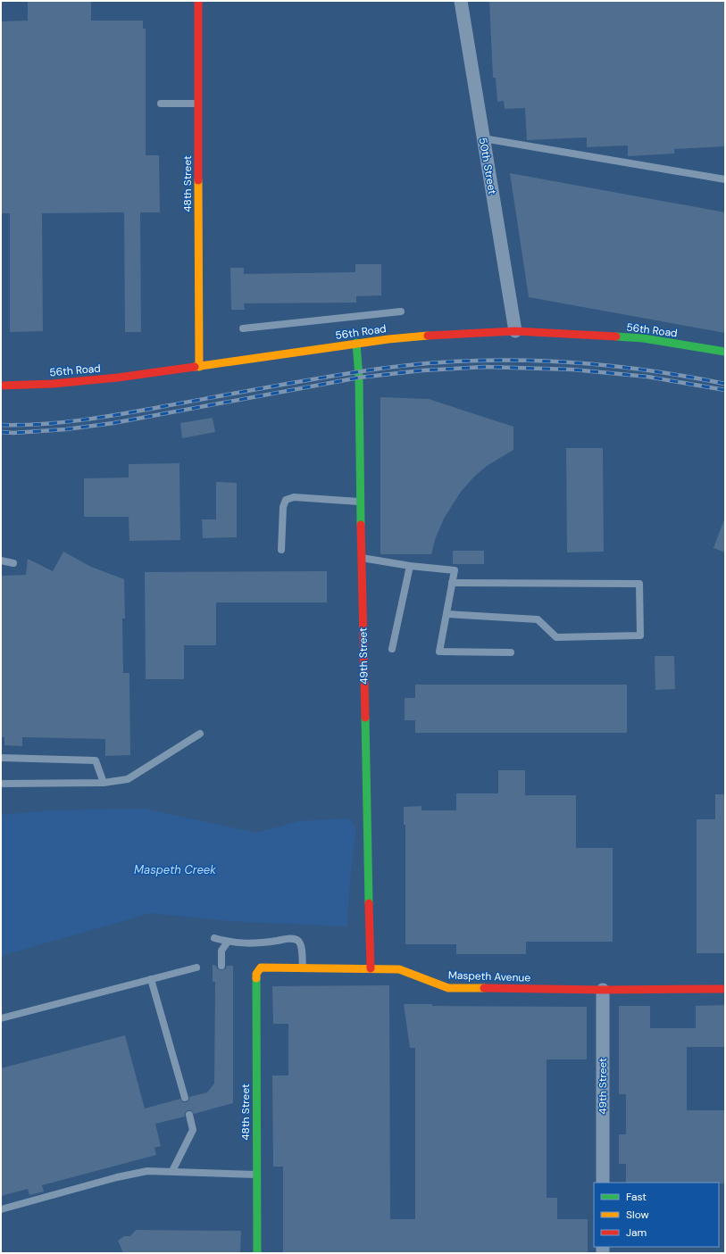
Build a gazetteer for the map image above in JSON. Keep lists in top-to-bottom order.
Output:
{
  "streets": {
    "main road": [
      "48th Street",
      "56th Road",
      "49th Street",
      "Maspeth Avenue"
    ],
    "street": ["50th Street"]
  },
  "crossings": [
    ["50th Street", "56th Road"],
    ["48th Street", "56th Road"],
    ["48th Street", "Maspeth Avenue"],
    ["56th Road", "49th Street"],
    ["49th Street", "Maspeth Avenue"]
  ],
  "water": ["Maspeth Creek"],
  "legend": ["Fast", "Slow", "Jam"]
}
